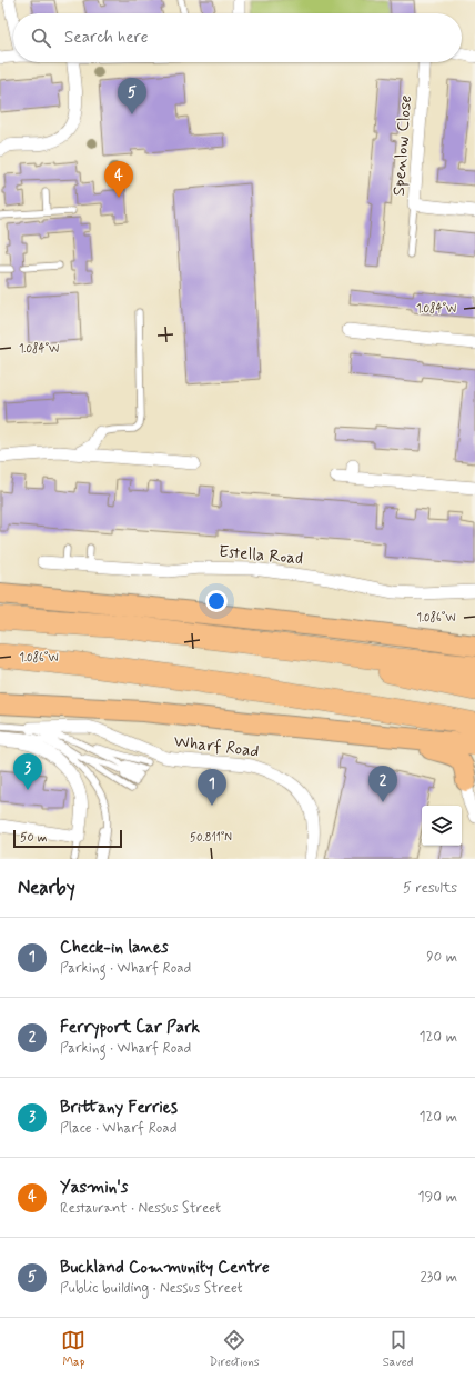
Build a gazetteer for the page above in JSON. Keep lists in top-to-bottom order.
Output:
{
  "streets": {
    "street": ["Spenlow Close", "Estella Road", "Wharf Road"]
  },
  "scale_bar": "50 m",
  "page": {
    "search": "Search here",
    "pins": [
      "5",
      "4",
      "3",
      "2",
      "1"
    ],
    "scale": "50 m",
    "heading": ["Nearby", "5 results"],
    "list": [
      {
        "mark": "1",
        "name": "Check-in lanes",
        "note": "Parking · Wharf Road",
        "value": "90 m"
      },
      {
        "mark": "2",
        "name": "Ferryport Car Park",
        "note": "Parking · Wharf Road",
        "value": "120 m"
      },
      {
        "mark": "3",
        "name": "Brittany Ferries",
        "note": "Place · Wharf Road",
        "value": "120 m"
      },
      {
        "mark": "4",
        "name": "Yasmin's",
        "note": "Restaurant · Nessus Street",
        "value": "190 m"
      },
      {
        "mark": "5",
        "name": "Buckland Community Centre",
        "note": "Public building · Nessus Street",
        "value": "230 m"
      }
    ],
    "nav": ["Map", "Directions", "Saved"]
  },
  "coordinates": ["1.084°W", "1.086°W", "50.811°N"]
}
